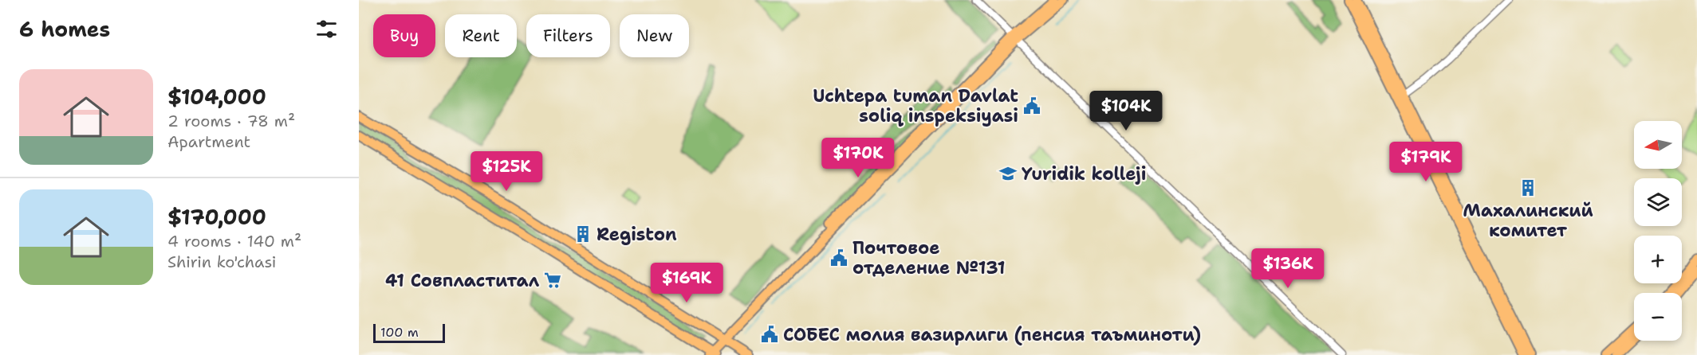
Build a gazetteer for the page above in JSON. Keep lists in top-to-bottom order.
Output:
{
  "places": {
    "public building": ["Uchtepa tuman Davlat soliq inspeksiyasi", "Почтовое отделение №131", "СОБЕС молия вазирлиги (пенсия таъминоти)"],
    "school or university": ["Yuridik kolleji"],
    "building": ["Махалинский комитет", "Registon"],
    "supermarket": ["41 Совпластитал"]
  },
  "scale_bar": "100 m",
  "north": "left",
  "page": {
    "heading": "6 homes",
    "chip": [
      "Buy",
      "Rent",
      "Filters",
      "New"
    ],
    "list": [
      {
        "name": "$104,000",
        "note": "2 rooms · 78 m² · Apartment"
      },
      {
        "name": "$170,000",
        "note": "4 rooms · 140 m² · Shirin ko'chasi"
      }
    ],
    "price": [
      "$104K",
      "$170K",
      "$179K",
      "$125K",
      "$136K",
      "$169K"
    ],
    "map_buttons": ["+", "−"],
    "scale": "100 m"
  }
}
